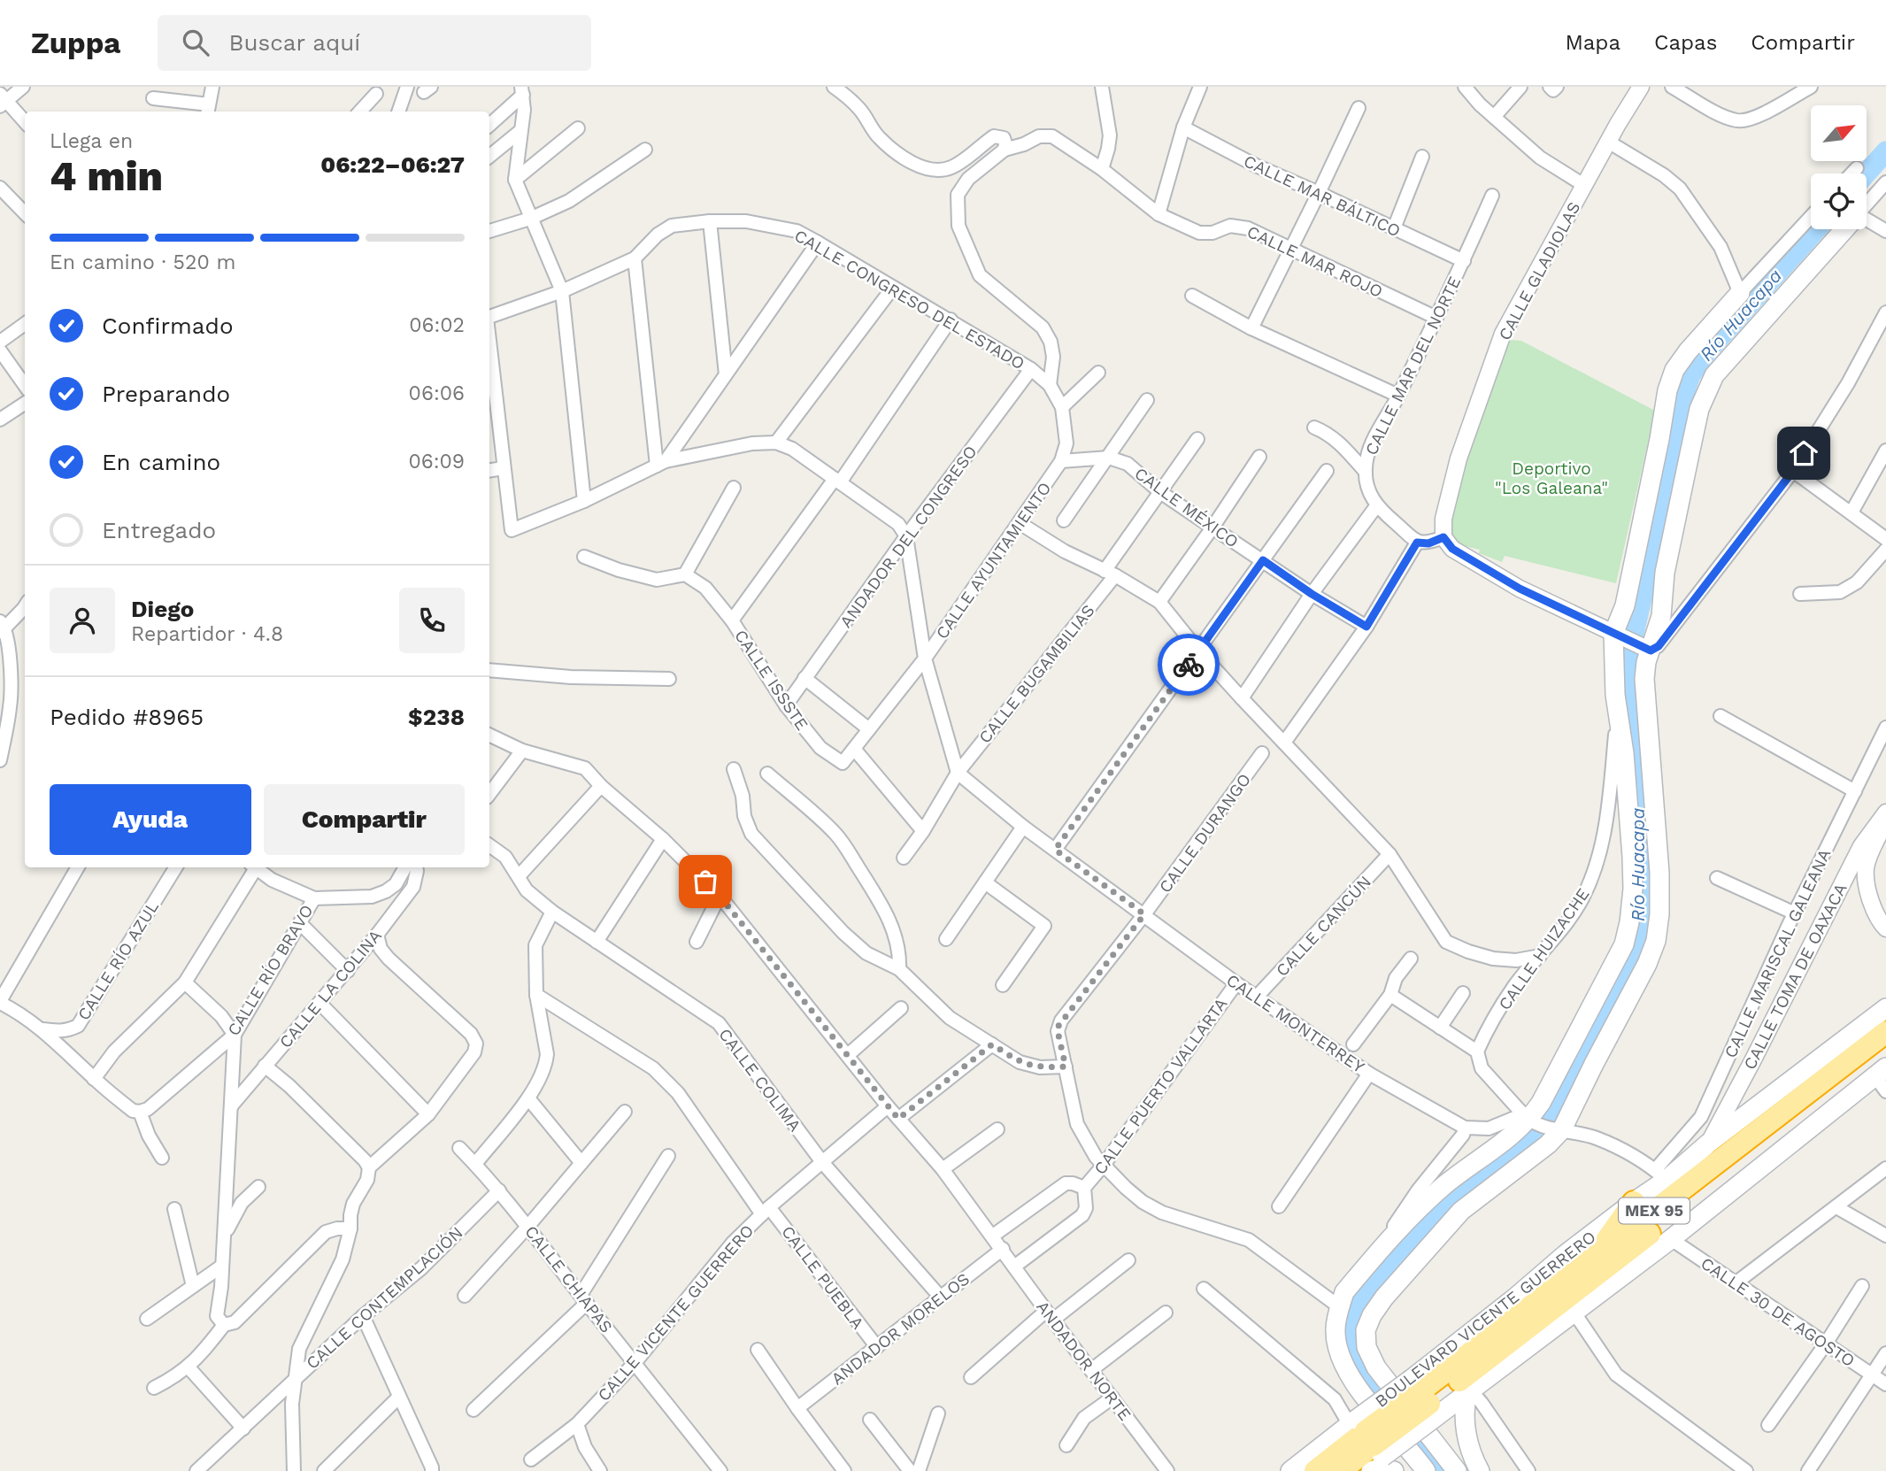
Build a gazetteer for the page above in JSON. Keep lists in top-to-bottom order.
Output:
{
  "streets": {
    "highway": ["MEX 95", "BOULEVARD VICENTE GUERRERO"],
    "street": [
      "CALLE MAR BÁLTICO",
      "CALLE MAR ROJO",
      "CALLE GLADIOLAS",
      "CALLE CONGRESO DEL ESTADO",
      "CALLE MAR DEL NORTE",
      "CALLE MÉXICO",
      "ANDADOR DEL CONGRESO",
      "CALLE AYUNTAMIENTO",
      "CALLE BUGAMBILIAS",
      "CALLE ISSSTE",
      "CALLE DURANGO",
      "CALLE CANCÚN",
      "CALLE HUIZACHE",
      "CALLE MARISCAL GALEANA",
      "CALLE RÍO AZUL",
      "CALLE RÍO BRAVO",
      "CALLE TOMA DE OAXACA",
      "CALLE LA COLINA",
      "CALLE MONTERREY",
      "CALLE COLIMA",
      "CALLE PUERTO VALLARTA",
      "CALLE PUEBLA",
      "CALLE CHIAPAS",
      "CALLE CONTEMPLACIÓN",
      "CALLE 30 DE AGOSTO",
      "CALLE VICENTE GUERRERO",
      "ANDADOR MORELOS",
      "ANDADOR NORTE"
    ]
  },
  "crossings": [
    ["CALLE MAR BÁLTICO", "CALLE MAR DEL NORTE"],
    ["CALLE MAR ROJO", "CALLE CONGRESO DEL ESTADO"],
    ["CALLE MAR ROJO", "CALLE MAR DEL NORTE"],
    ["CALLE CONGRESO DEL ESTADO", "ANDADOR DEL CONGRESO"],
    ["CALLE CONGRESO DEL ESTADO", "CALLE AYUNTAMIENTO"],
    ["CALLE MÉXICO", "CALLE BUGAMBILIAS"],
    ["ANDADOR DEL CONGRESO", "CALLE ISSSTE"],
    ["CALLE BUGAMBILIAS", "CALLE MONTERREY"],
    ["CALLE DURANGO", "CALLE MONTERREY"],
    ["CALLE DURANGO", "CALLE PUERTO VALLARTA"],
    ["CALLE CANCÚN", "CALLE MONTERREY"],
    ["CALLE MARISCAL GALEANA", "BOULEVARD VICENTE GUERRERO"],
    ["CALLE TOMA DE OAXACA", "BOULEVARD VICENTE GUERRERO"],
    ["CALLE MONTERREY", "CALLE PUERTO VALLARTA"],
    ["CALLE COLIMA", "CALLE VICENTE GUERRERO"],
    ["CALLE COLIMA", "ANDADOR MORELOS"],
    ["CALLE PUEBLA", "CALLE VICENTE GUERRERO"],
    ["CALLE PUEBLA", "ANDADOR MORELOS"],
    ["CALLE CHIAPAS", "CALLE CONTEMPLACIÓN"],
    ["CALLE CHIAPAS", "CALLE VICENTE GUERRERO"],
    ["CALLE 30 DE AGOSTO", "BOULEVARD VICENTE GUERRERO"],
    ["CALLE VICENTE GUERRERO", "ANDADOR NORTE"],
    ["ANDADOR MORELOS", "ANDADOR NORTE"]
  ],
  "water": ["Río Huacapa"],
  "parks": ["Deportivo \"Los Galeana\""],
  "north": "top right",
  "page": {
    "header": "Zuppa",
    "search": "Buscar aquí",
    "nav": ["Mapa", "Capas", "Compartir"],
    "heading": ["4 min", "Llega en", "06:22–06:27"],
    "panel": [
      "Diego",
      "Repartidor · 4.8",
      "Pedido #8965",
      "$238"
    ],
    "bar": "En camino · 520 m",
    "list": [
      ["Confirmado", "06:02"],
      ["Preparando", "06:06"],
      ["En camino", "06:09"],
      "Entregado"
    ],
    "buttons": ["Ayuda", "Compartir"]
  }
}
